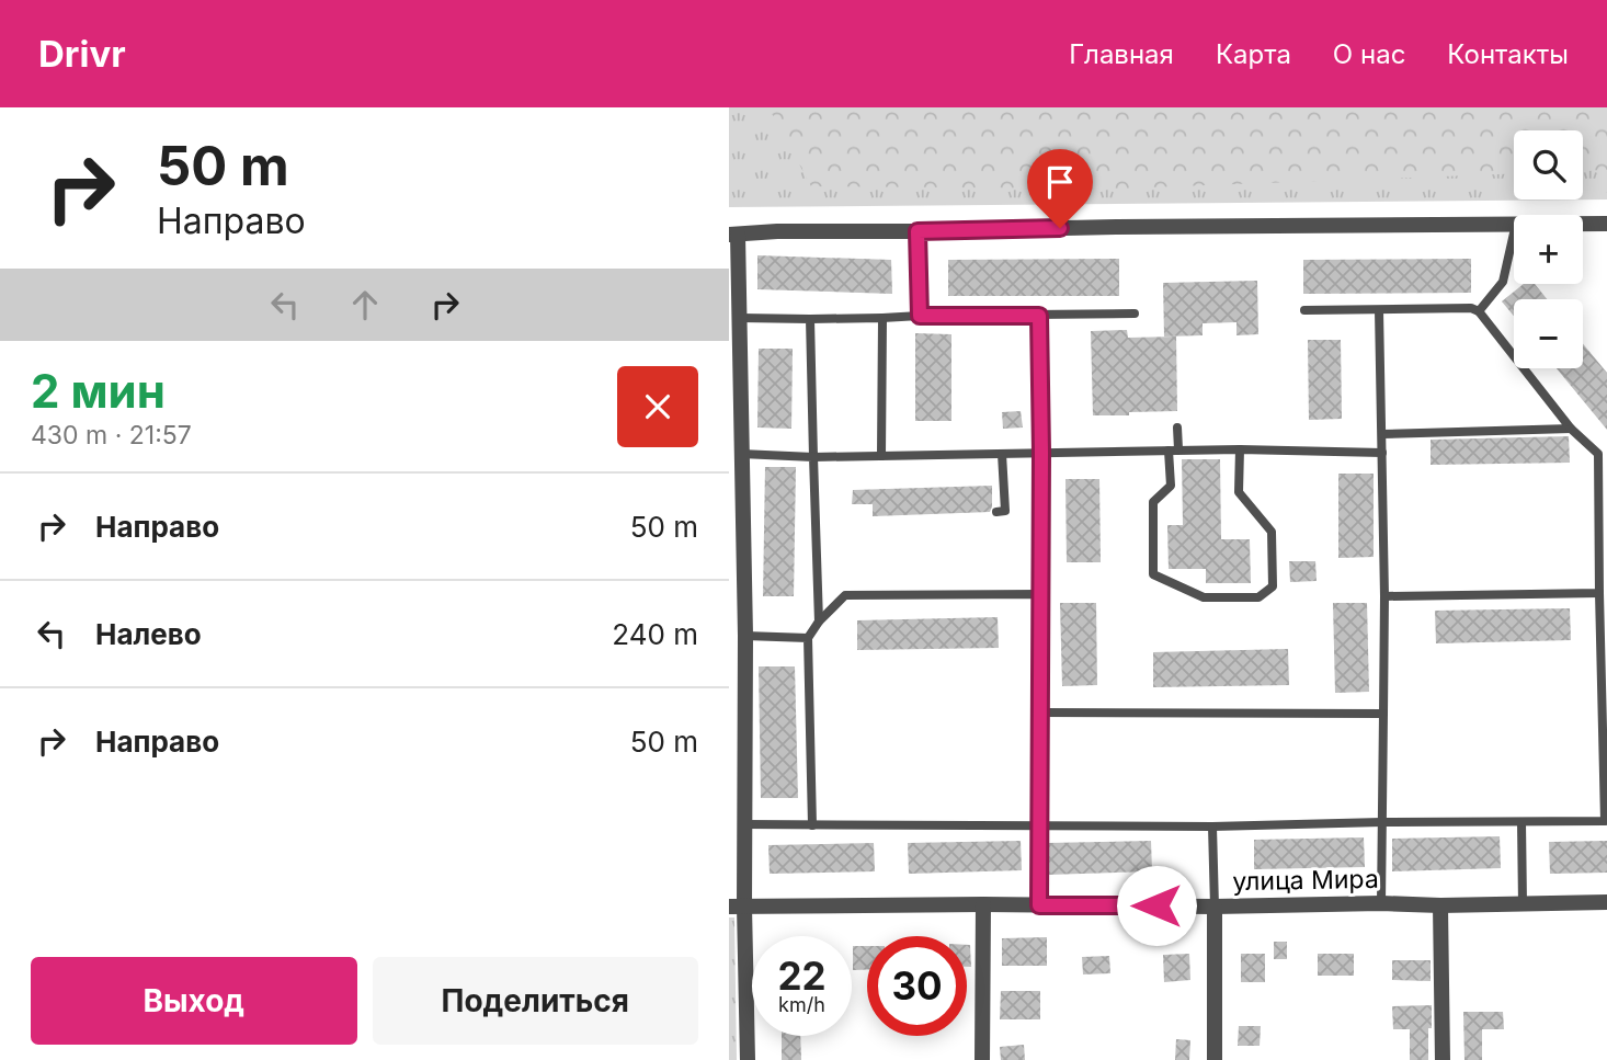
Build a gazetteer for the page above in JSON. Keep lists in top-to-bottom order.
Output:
{
  "streets": {
    "street": ["улица Мира"]
  },
  "page": {
    "header": "Drivr",
    "nav": [
      "Главная",
      "Карта",
      "О нас",
      "Контакты"
    ],
    "turn": ["50 m", "Направо"],
    "map_buttons": ["+", "−"],
    "heading": ["2 мин", "430 m · 21:57"],
    "list": [
      {
        "name": "Направо",
        "value": "50 m"
      },
      {
        "name": "Налево",
        "value": "240 m"
      },
      {
        "name": "Направо",
        "value": "50 m"
      }
    ],
    "speed": "22 km/h",
    "limit": "30",
    "buttons": ["Выход", "Поделиться"]
  }
}
